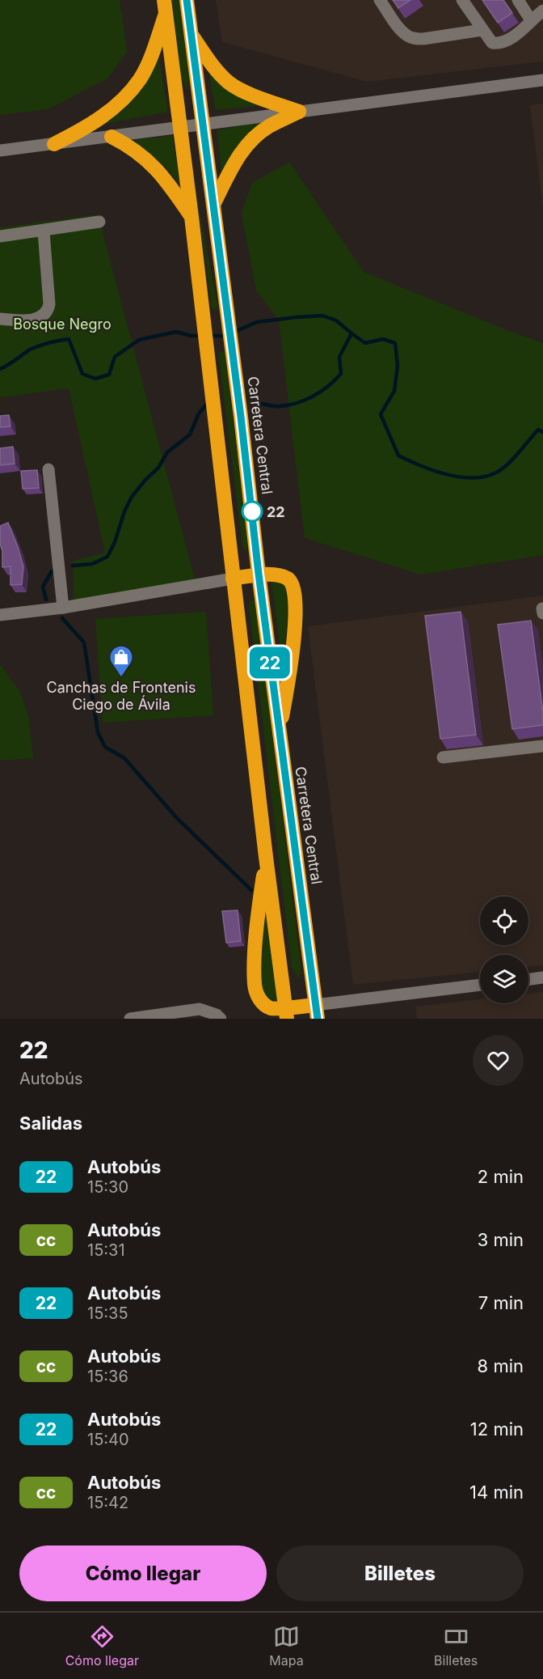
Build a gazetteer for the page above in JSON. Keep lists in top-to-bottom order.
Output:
{
  "streets": {
    "highway": ["Carretera Central"]
  },
  "parks": ["Bosque Negro"],
  "places": {
    "other": ["22"],
    "shop": ["Canchas de Frontenis Ciego de Ávila"]
  },
  "lines": ["bus line 22"],
  "page": {
    "on_map": "22",
    "heading": [
      ["22", "Autobús"],
      "Salidas"
    ],
    "list": [
      {
        "mark": "22",
        "name": "Autobús",
        "note": "15:30",
        "value": "2 min"
      },
      {
        "mark": "cc",
        "name": "Autobús",
        "note": "15:31",
        "value": "3 min"
      },
      {
        "mark": "22",
        "name": "Autobús",
        "note": "15:35",
        "value": "7 min"
      },
      {
        "mark": "cc",
        "name": "Autobús",
        "note": "15:36",
        "value": "8 min"
      },
      {
        "mark": "22",
        "name": "Autobús",
        "note": "15:40",
        "value": "12 min"
      },
      {
        "mark": "cc",
        "name": "Autobús",
        "note": "15:42",
        "value": "14 min"
      }
    ],
    "buttons": ["Cómo llegar", "Billetes"],
    "tabs": ["Cómo llegar", "Mapa", "Billetes"]
  }
}
